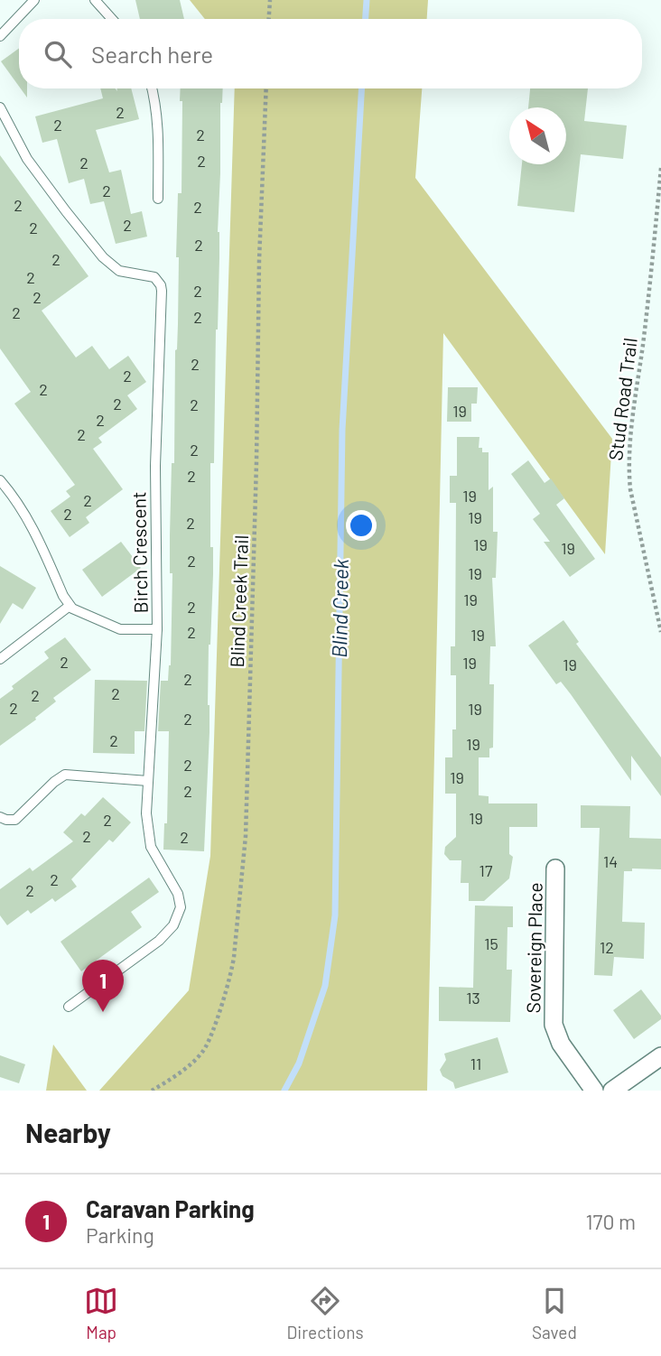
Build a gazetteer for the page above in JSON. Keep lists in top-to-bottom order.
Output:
{
  "streets": {
    "street": ["Sovereign Place"],
    "lane": ["Birch Crescent"],
    "path": ["Stud Road Trail", "Blind Creek Trail"]
  },
  "water": ["Blind Creek"],
  "house_numbers": [
    "2",
    "2",
    "2",
    "2",
    "2",
    "2",
    "2",
    "2",
    "2",
    "2",
    "2",
    "2",
    "2",
    "2",
    "2",
    "2",
    "2",
    "2",
    "2",
    "2",
    "2",
    "2",
    "19",
    "2",
    "2",
    "2",
    "2",
    "19",
    "2",
    "2",
    "19",
    "2",
    "19",
    "19",
    "2",
    "19",
    "19",
    "2",
    "2",
    "19",
    "2",
    "19",
    "19",
    "2",
    "2",
    "2",
    "2",
    "19",
    "2",
    "2",
    "19",
    "2",
    "19",
    "2",
    "19",
    "2",
    "2",
    "2",
    "14",
    "17",
    "2",
    "2",
    "15",
    "12",
    "13",
    "11"
  ],
  "north": "top left",
  "page": {
    "search": "Search here",
    "pins": "1",
    "heading": "Nearby",
    "list": [
      {
        "mark": "1",
        "name": "Caravan Parking",
        "note": "Parking",
        "value": "170 m"
      }
    ],
    "nav": ["Map", "Directions", "Saved"]
  }
}
